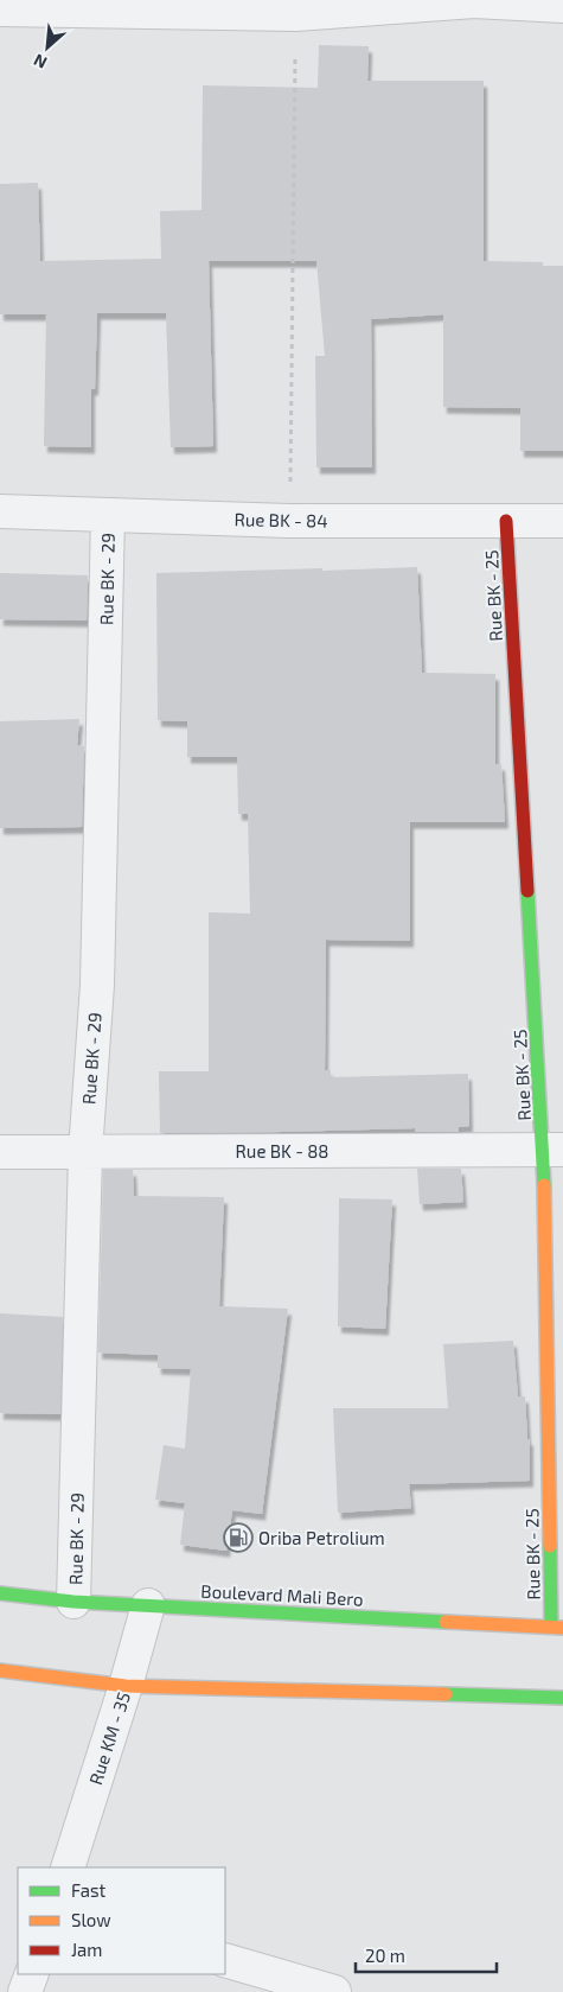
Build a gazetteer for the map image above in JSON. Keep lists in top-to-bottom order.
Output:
{
  "streets": {
    "main road": ["Rue BK - 25", "Boulevard Mali Bero"],
    "street": [
      "Rue BK - 84",
      "Rue BK - 29",
      "Rue BK - 88",
      "Rue KM - 35"
    ]
  },
  "crossings": [
    ["Rue BK - 84", "Rue BK - 29"],
    ["Rue BK - 84", "Rue BK - 25"],
    ["Rue BK - 29", "Rue BK - 88"],
    ["Rue BK - 29", "Boulevard Mali Bero"],
    ["Rue BK - 25", "Rue BK - 88"],
    ["Rue BK - 25", "Boulevard Mali Bero"],
    ["Boulevard Mali Bero", "Rue KM - 35"]
  ],
  "places": {
    "fuel station": ["Oriba Petrolium"]
  },
  "legend": ["Fast", "Slow", "Jam"],
  "scale_bar": "20 m",
  "north": "bottom left"
}
